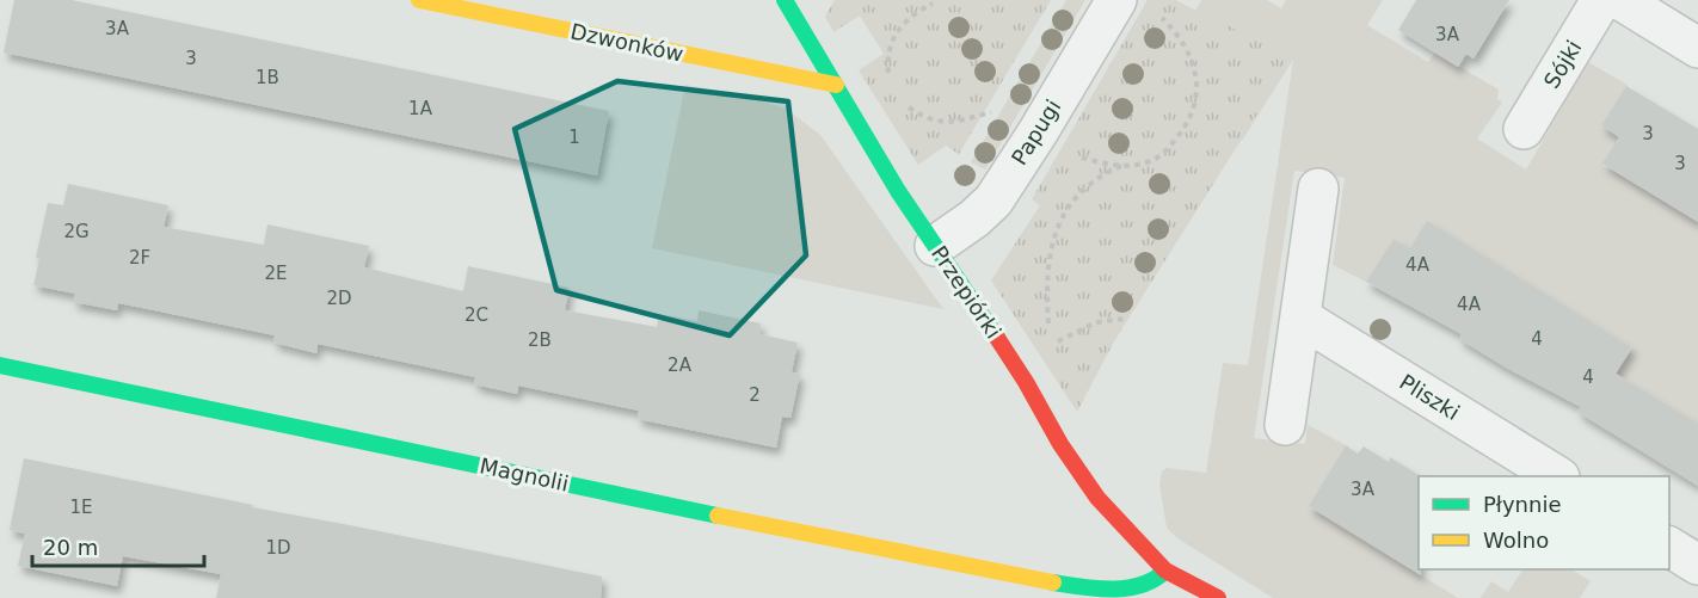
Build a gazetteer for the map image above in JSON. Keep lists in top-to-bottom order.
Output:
{
  "streets": {
    "street": [
      "Dzwonków",
      "Sójki",
      "Papugi",
      "Przepiórki",
      "Pliszki",
      "Magnolii"
    ]
  },
  "crossings": [
    ["Dzwonków", "Przepiórki"],
    ["Papugi", "Przepiórki"],
    ["Przepiórki", "Magnolii"]
  ],
  "house_numbers": [
    "3A",
    "3A",
    "3",
    "1B",
    "1A",
    "3",
    "1",
    "3",
    "2G",
    "2F",
    "4A",
    "2E",
    "2D",
    "4A",
    "2C",
    "4",
    "2B",
    "2A",
    "4",
    "2",
    "3A",
    "1E",
    "1D"
  ],
  "legend": ["Płynnie", "Wolno"],
  "scale_bar": "20 m"
}
